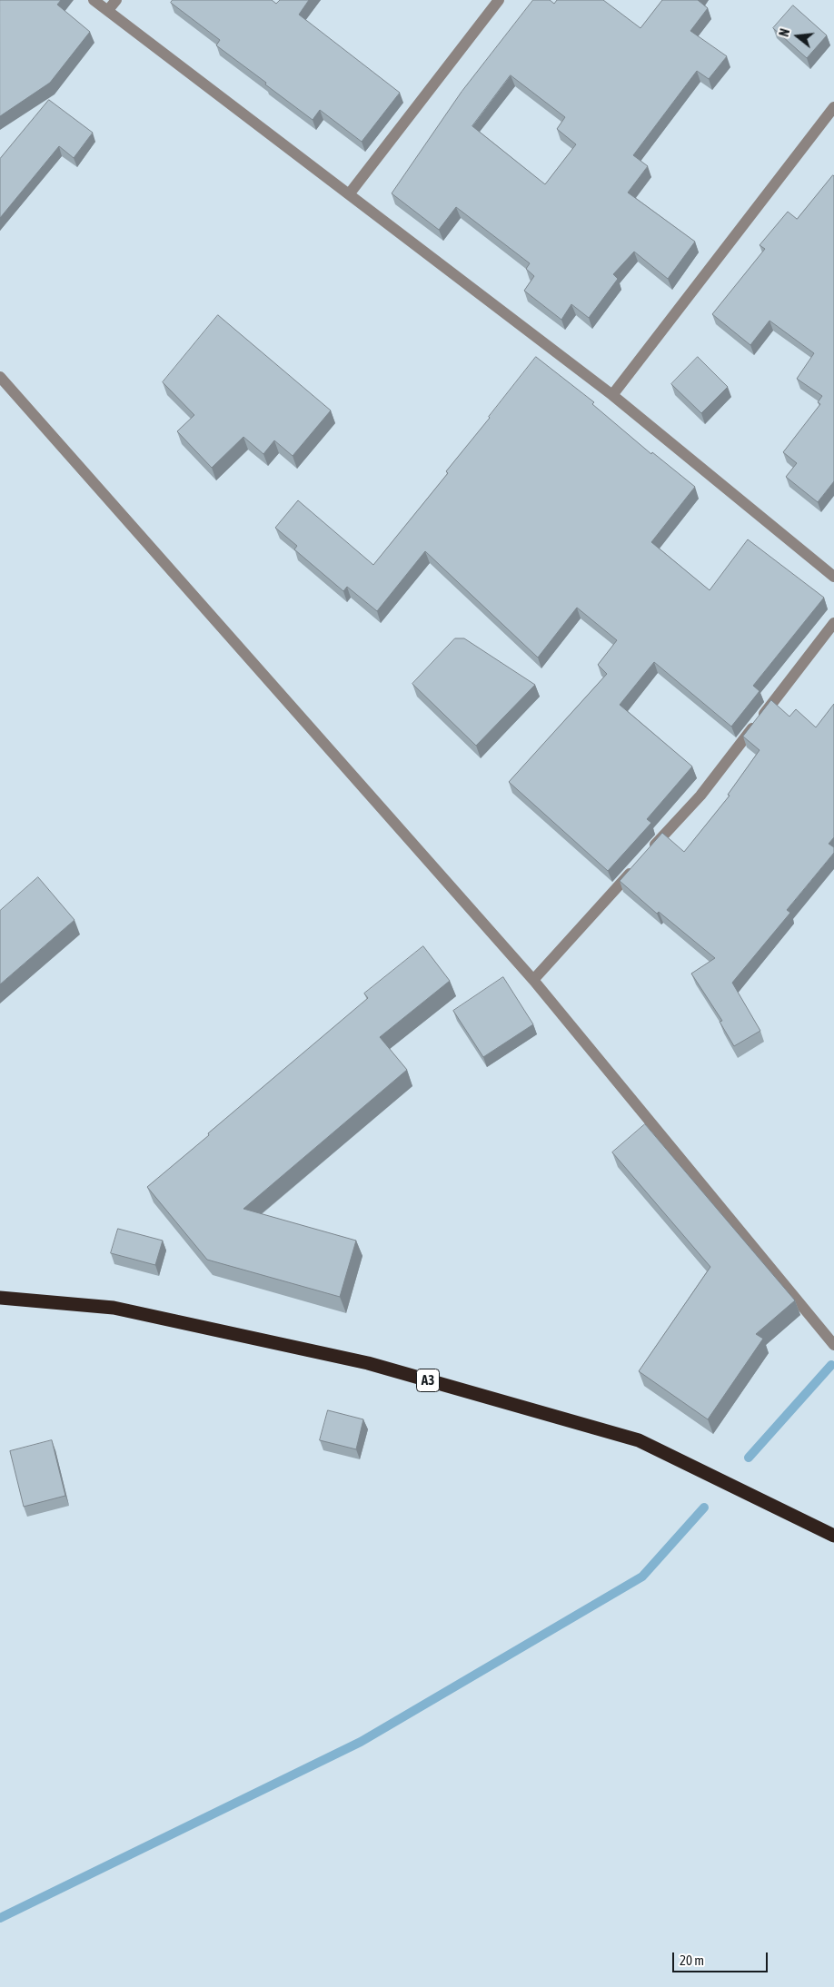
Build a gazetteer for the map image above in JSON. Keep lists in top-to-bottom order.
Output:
{
  "streets": {
    "highway": ["A3"]
  },
  "scale_bar": "20 m",
  "north": "left"
}
